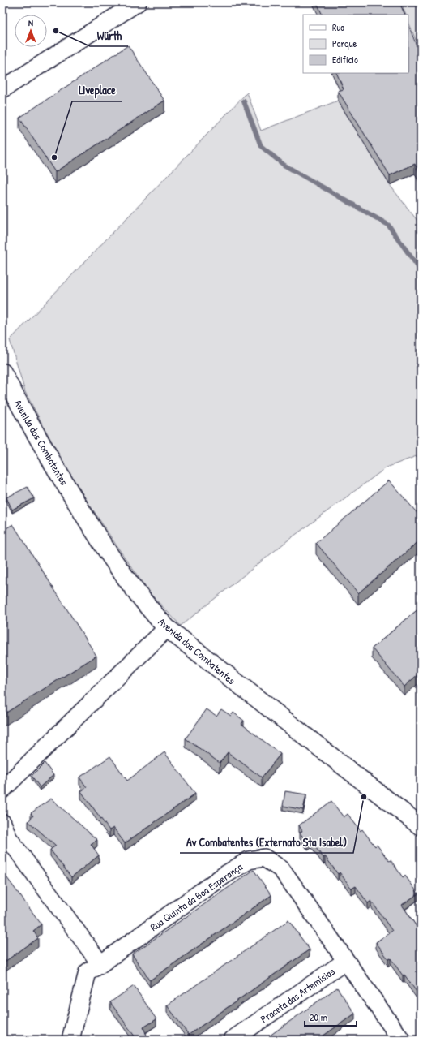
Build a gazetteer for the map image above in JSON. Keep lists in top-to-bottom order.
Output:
{
  "streets": {
    "street": ["Avenida dos Combatentes", "Rua Quinta da Boa Esperança", "Praceta das Artemísias"]
  },
  "crossings": [
    ["Rua Quinta da Boa Esperança", "Praceta das Artemísias"]
  ],
  "places": ["Würth", "Liveplace", "Av Combatentes (Externato Sta Isabel)"],
  "legend": ["Rua", "Parque", "Edifício"],
  "scale_bar": "20 m",
  "north": "top"
}
